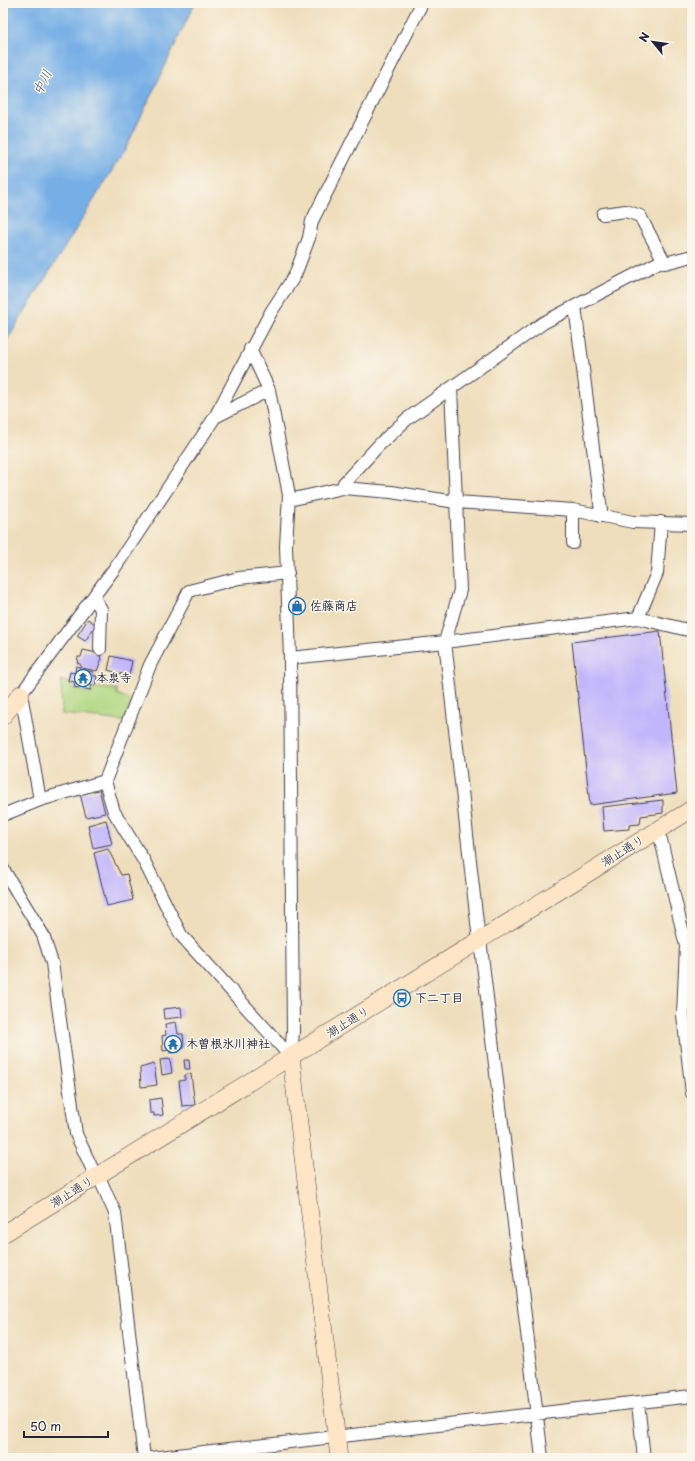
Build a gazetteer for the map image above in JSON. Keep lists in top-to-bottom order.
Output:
{
  "streets": {
    "street": ["潮止通り"]
  },
  "water": ["中川"],
  "places": {
    "shop": ["佐藤商店"],
    "temple": ["本泉寺", "木曽根氷川神社"],
    "bus stop": ["下二丁目"]
  },
  "scale_bar": "50 m",
  "north": "top left"
}
